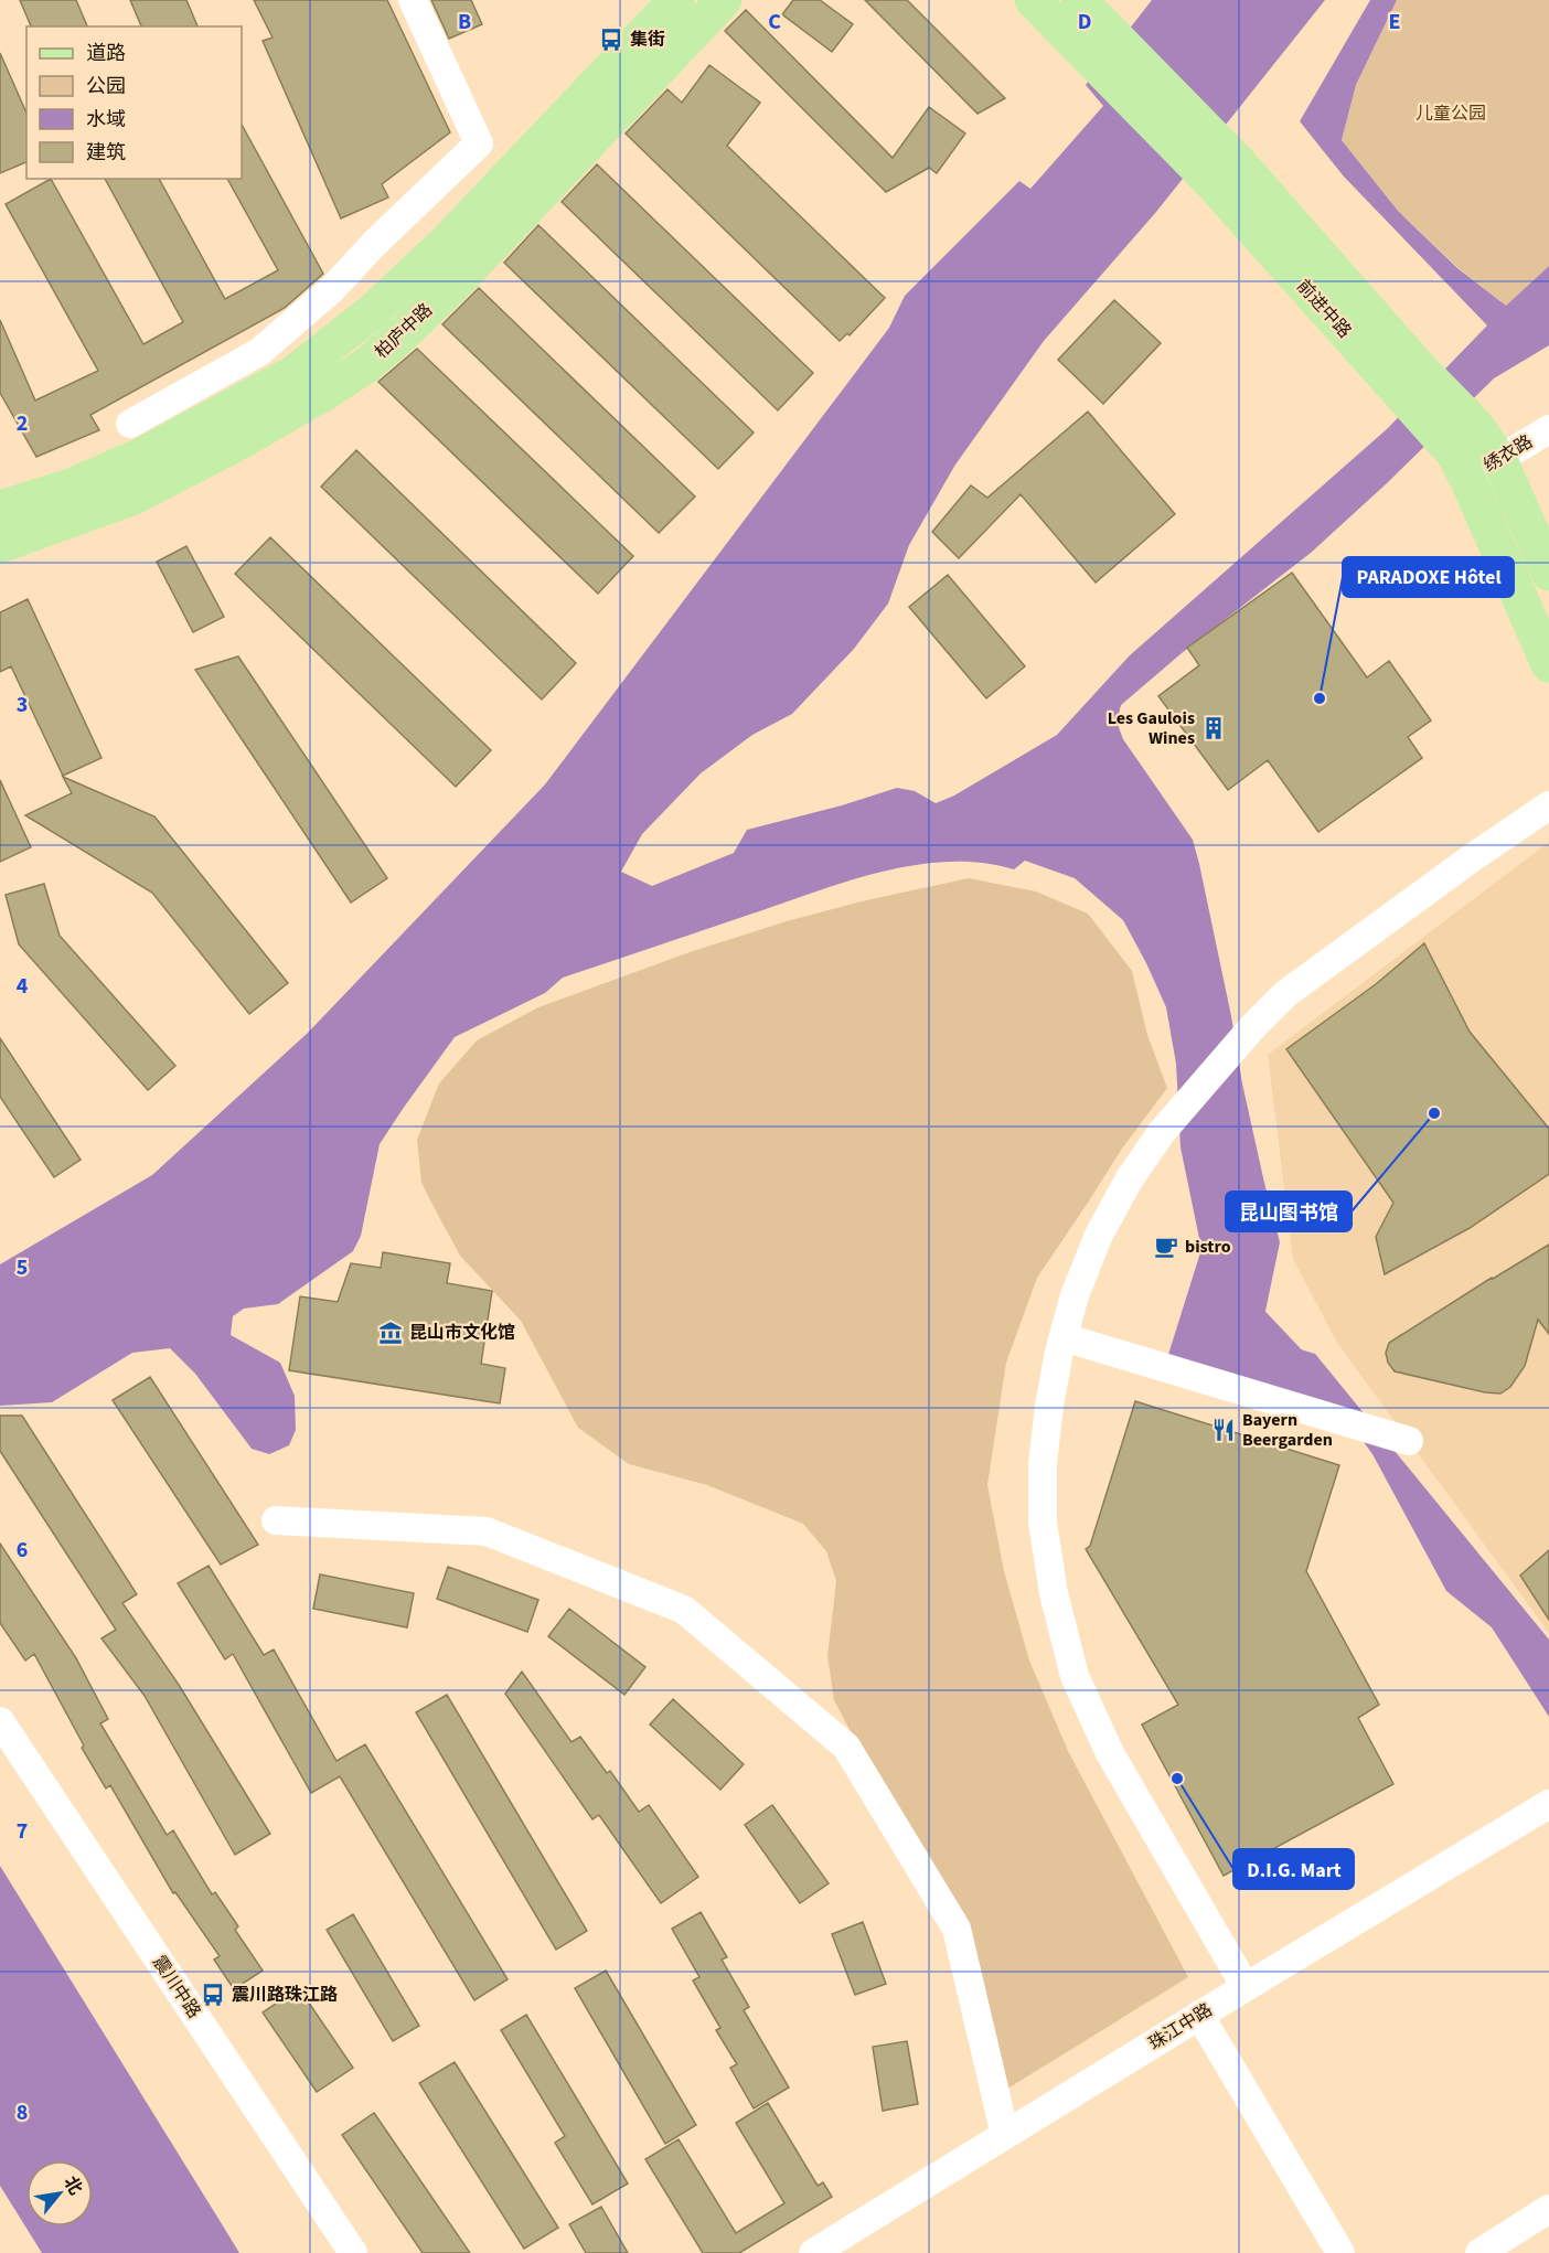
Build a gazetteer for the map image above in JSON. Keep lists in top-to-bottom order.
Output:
{
  "streets": {
    "main road": ["前进中路", "柏庐中路"],
    "street": ["绣衣路", "震川中路", "珠江中路"]
  },
  "crossings": [
    ["前进中路", "绣衣路"]
  ],
  "parks": ["儿童公园"],
  "places": {
    "bus stop": ["集街", "震川路珠江路"],
    "other": ["PARADOXE Hôtel", "昆山图书馆", "D.I.G. Mart"],
    "building": ["Les Gaulois Wines"],
    "cafe": ["bistro"],
    "museum": ["昆山市文化馆"],
    "restaurant": ["Bayern Beergarden"]
  },
  "legend": [
    "道路",
    "公园",
    "水域",
    "建筑"
  ],
  "north": "top right",
  "grid": {
    "columns": [
      "B",
      "C",
      "D",
      "E"
    ],
    "rows": [
      "2",
      "3",
      "4",
      "5",
      "6",
      "7",
      "8"
    ]
  }
}
